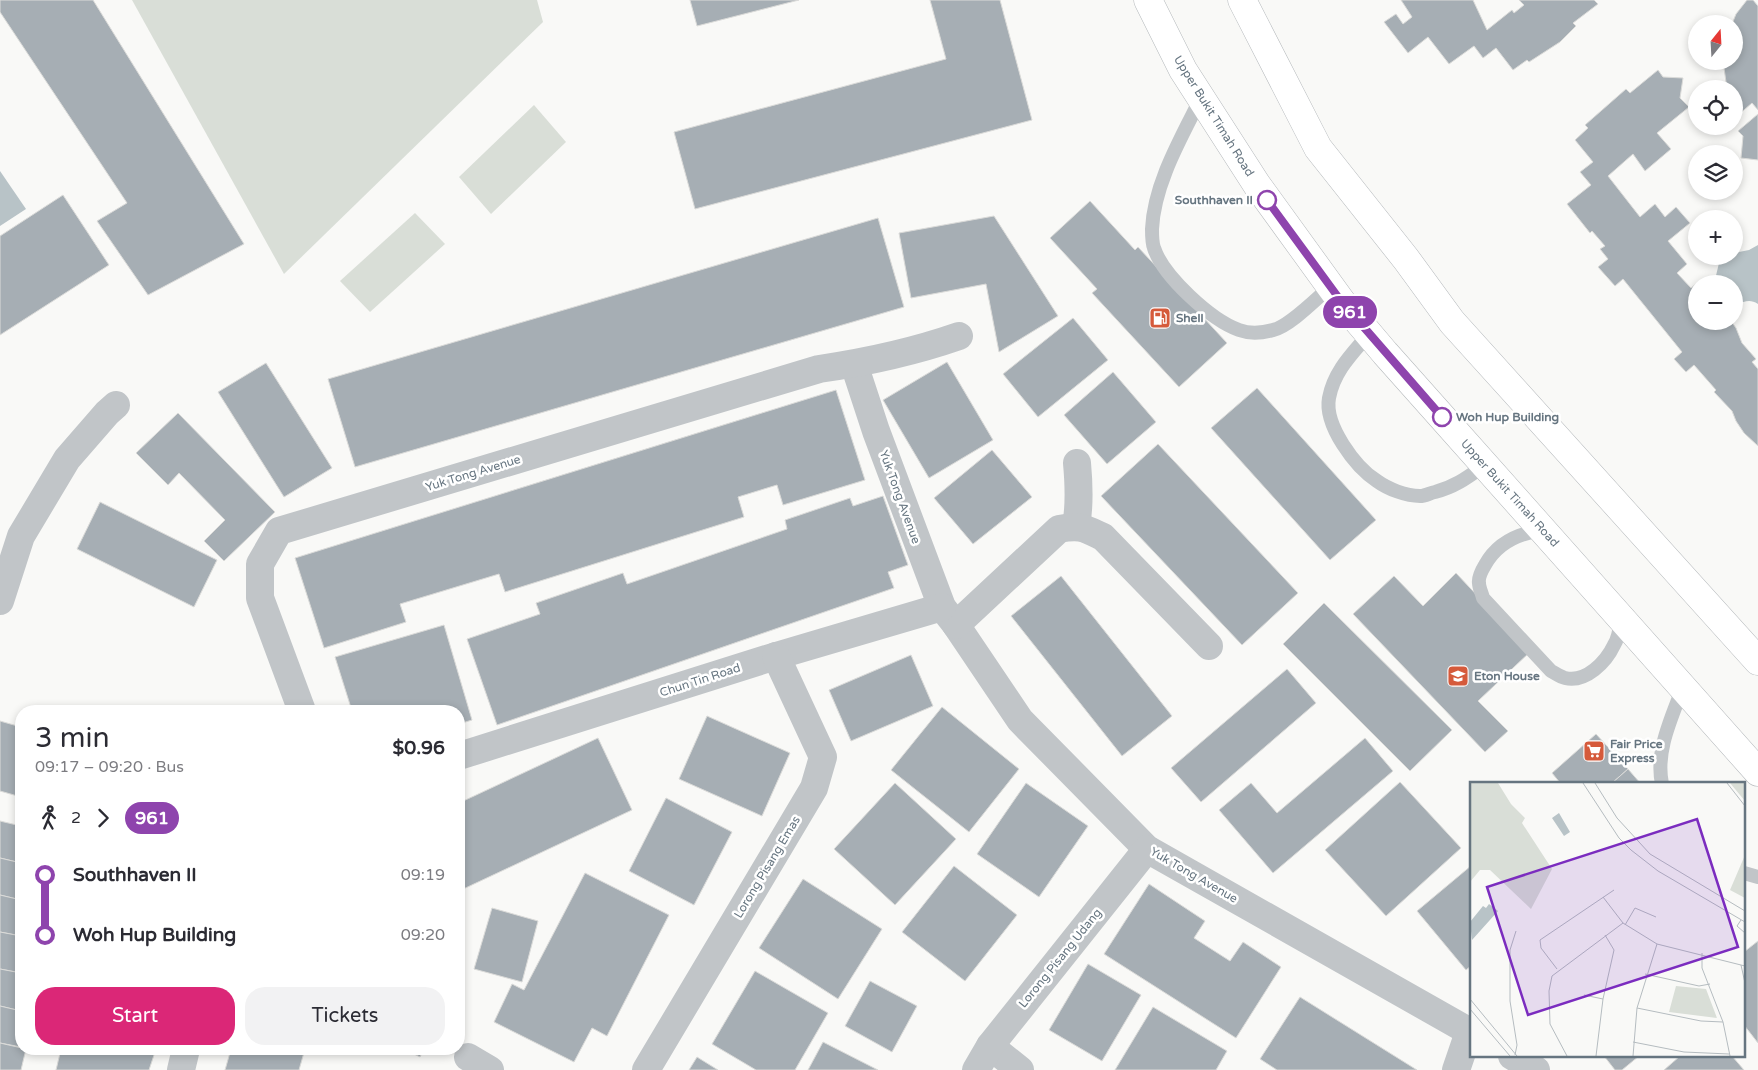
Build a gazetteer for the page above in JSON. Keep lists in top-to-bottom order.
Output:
{
  "streets": {
    "highway": ["Upper Bukit Timah Road"],
    "street": [
      "Yuk Tong Avenue",
      "Chun Tin Road",
      "Lorong Pisang Emas",
      "Lorong Pisang Udang"
    ]
  },
  "crossings": [
    ["Yuk Tong Avenue", "Chun Tin Road"],
    ["Yuk Tong Avenue", "Lorong Pisang Udang"],
    ["Chun Tin Road", "Lorong Pisang Emas"]
  ],
  "places": {
    "other": ["Southhaven II", "Woh Hup Building"],
    "fuel station": ["Shell"],
    "school or university": ["Eton House"],
    "supermarket": ["Fair Price Express"]
  },
  "lines": ["bus line 961"],
  "north": "top",
  "page": {
    "on_map": "961",
    "map_buttons": ["+", "−"],
    "heading": ["3 min", "09:17 – 09:20 · Bus", "$0.96"],
    "legs": ["2", "961"],
    "list": [
      {
        "name": "Southhaven II",
        "value": "09:19"
      },
      {
        "name": "Woh Hup Building",
        "value": "09:20"
      }
    ],
    "buttons": ["Start", "Tickets"]
  }
}
